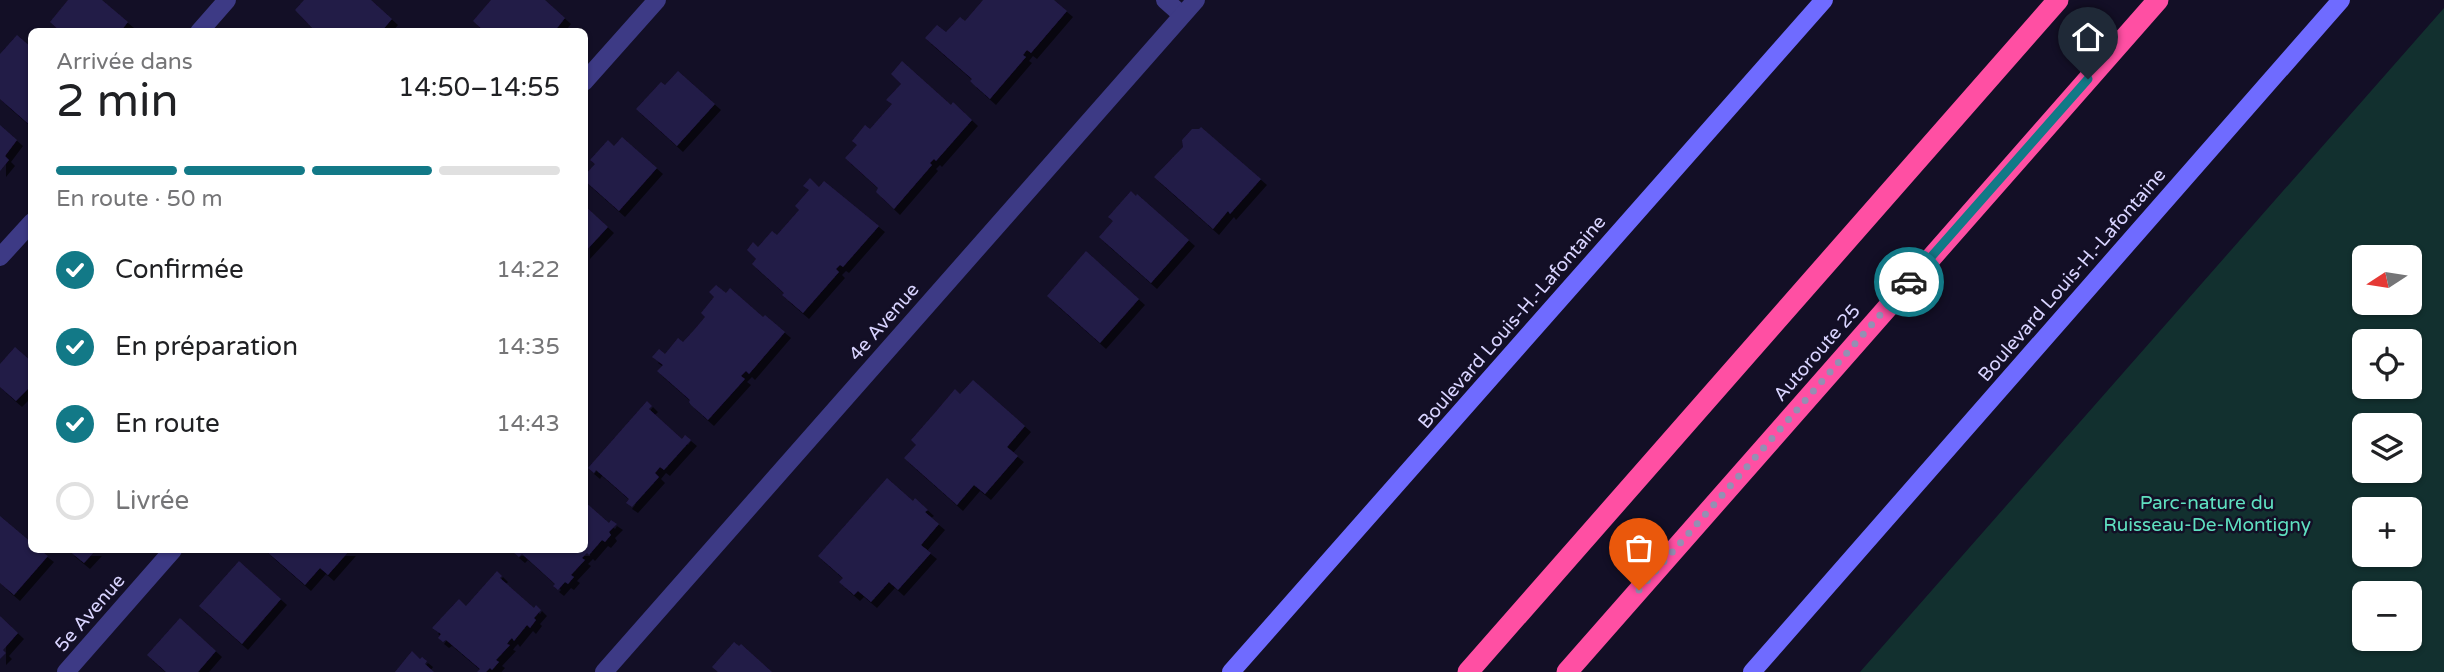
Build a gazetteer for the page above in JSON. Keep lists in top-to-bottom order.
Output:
{
  "streets": {
    "highway": ["Autoroute 25"],
    "main road": ["Boulevard Louis-H.-Lafontaine"],
    "street": ["4e Avenue", "5e Avenue"]
  },
  "parks": ["Parc-nature du Ruisseau-De-Montigny"],
  "north": "left",
  "page": {
    "heading": ["2 min", "Arrivée dans", "14:50–14:55"],
    "bar": "En route · 50 m",
    "list": [
      ["Confirmée", "14:22"],
      ["En préparation", "14:35"],
      ["En route", "14:43"],
      "Livrée"
    ],
    "map_buttons": ["+", "−"]
  }
}
